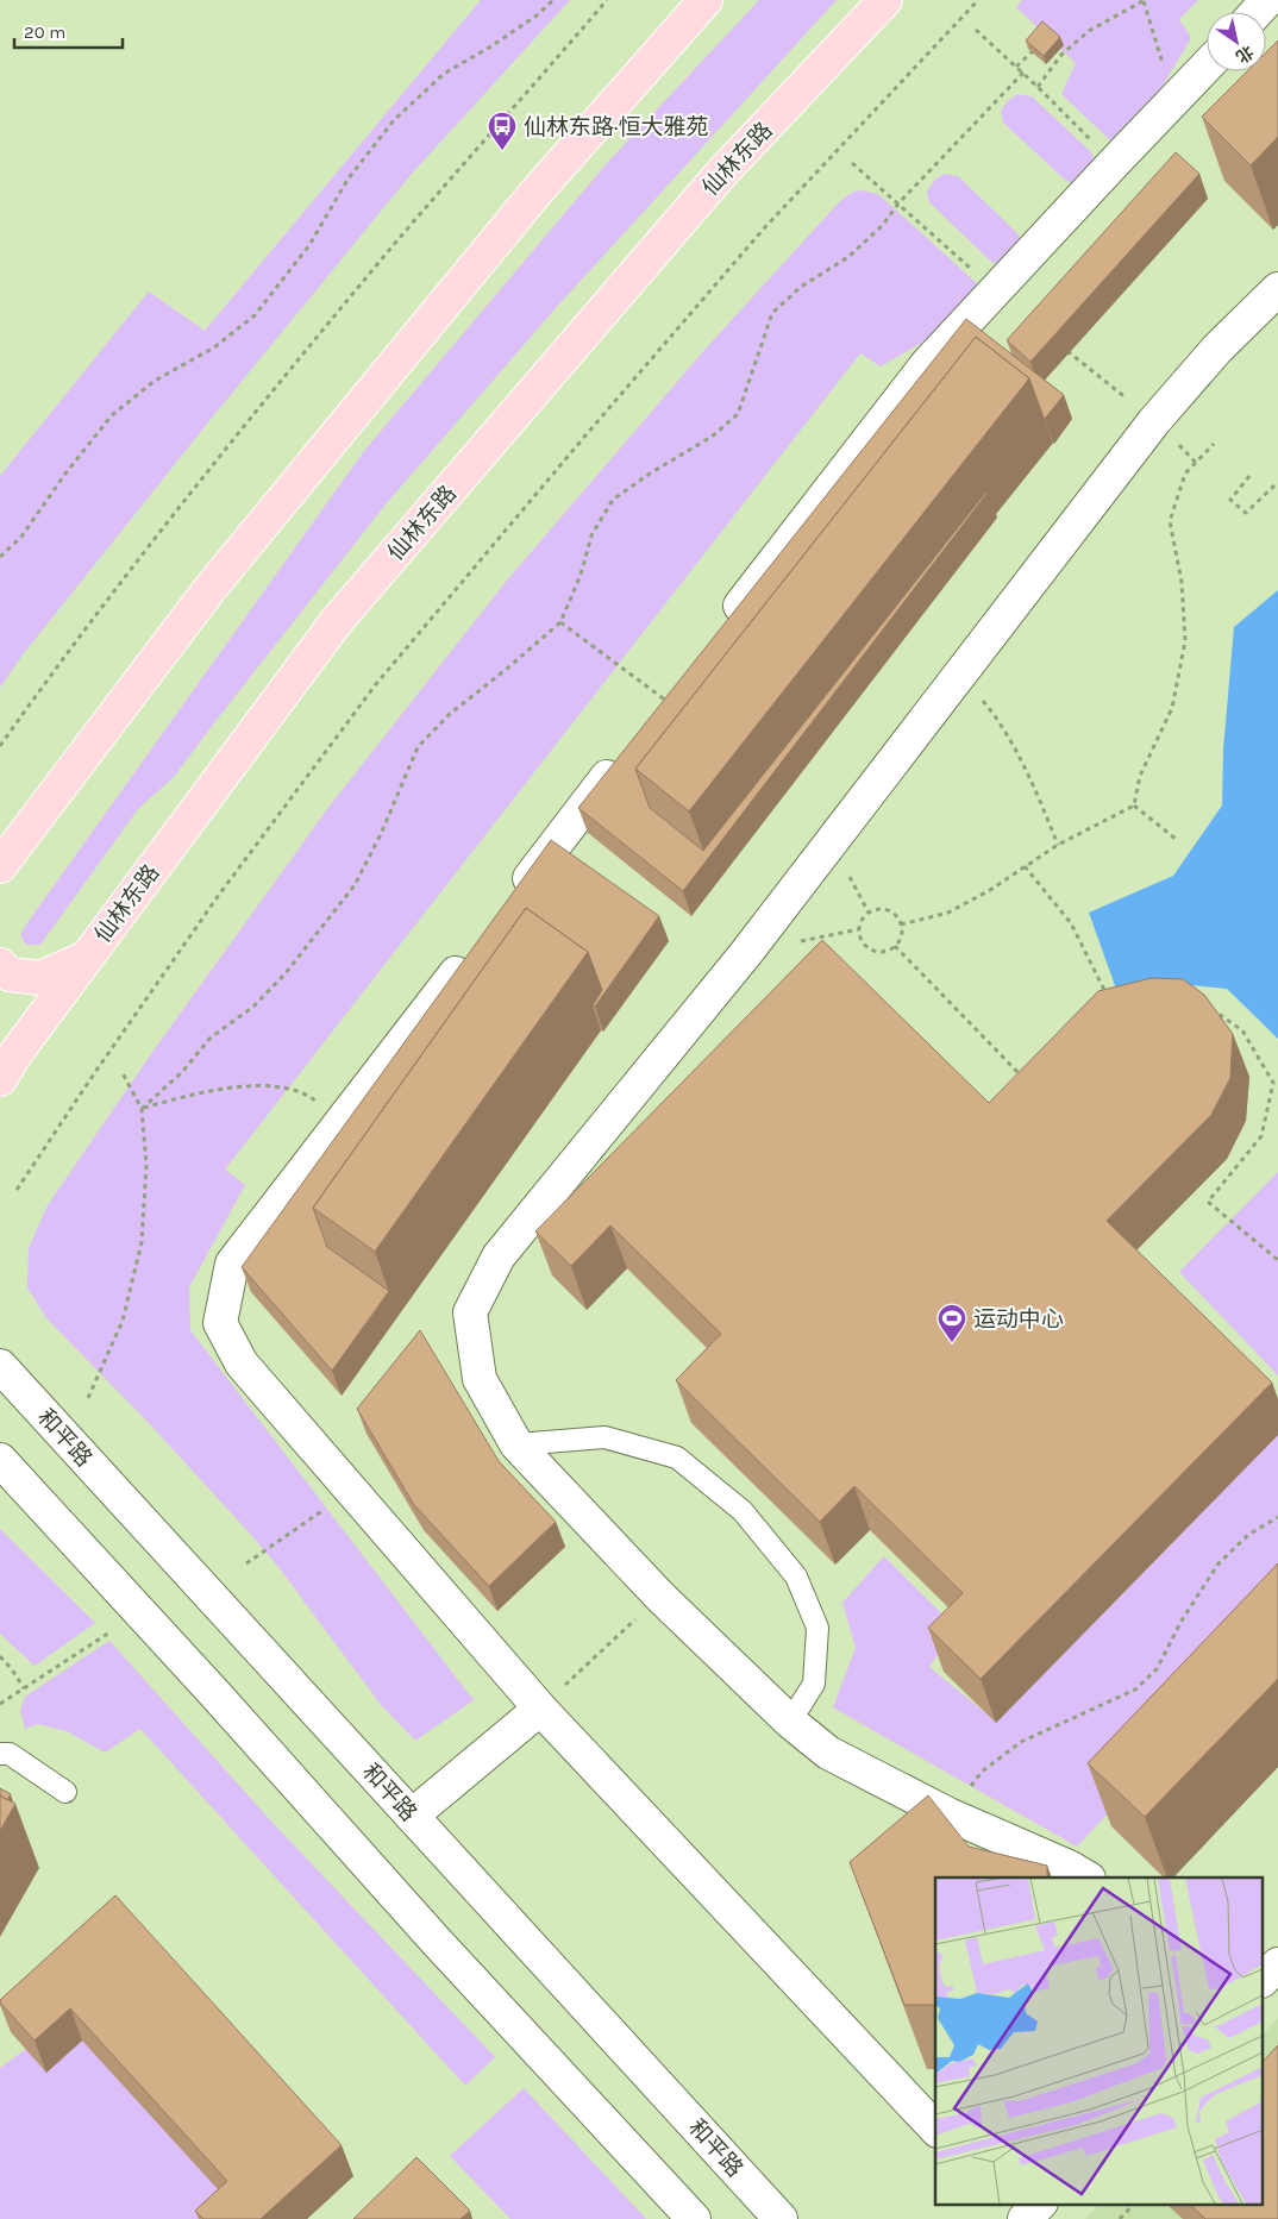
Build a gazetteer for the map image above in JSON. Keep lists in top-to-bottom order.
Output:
{
  "streets": {
    "main road": ["仙林东路"],
    "street": ["和平路"]
  },
  "places": {
    "bus stop": ["仙林东路·恒大雅苑"],
    "sports": ["运动中心"]
  },
  "scale_bar": "20 m",
  "north": "bottom right"
}
